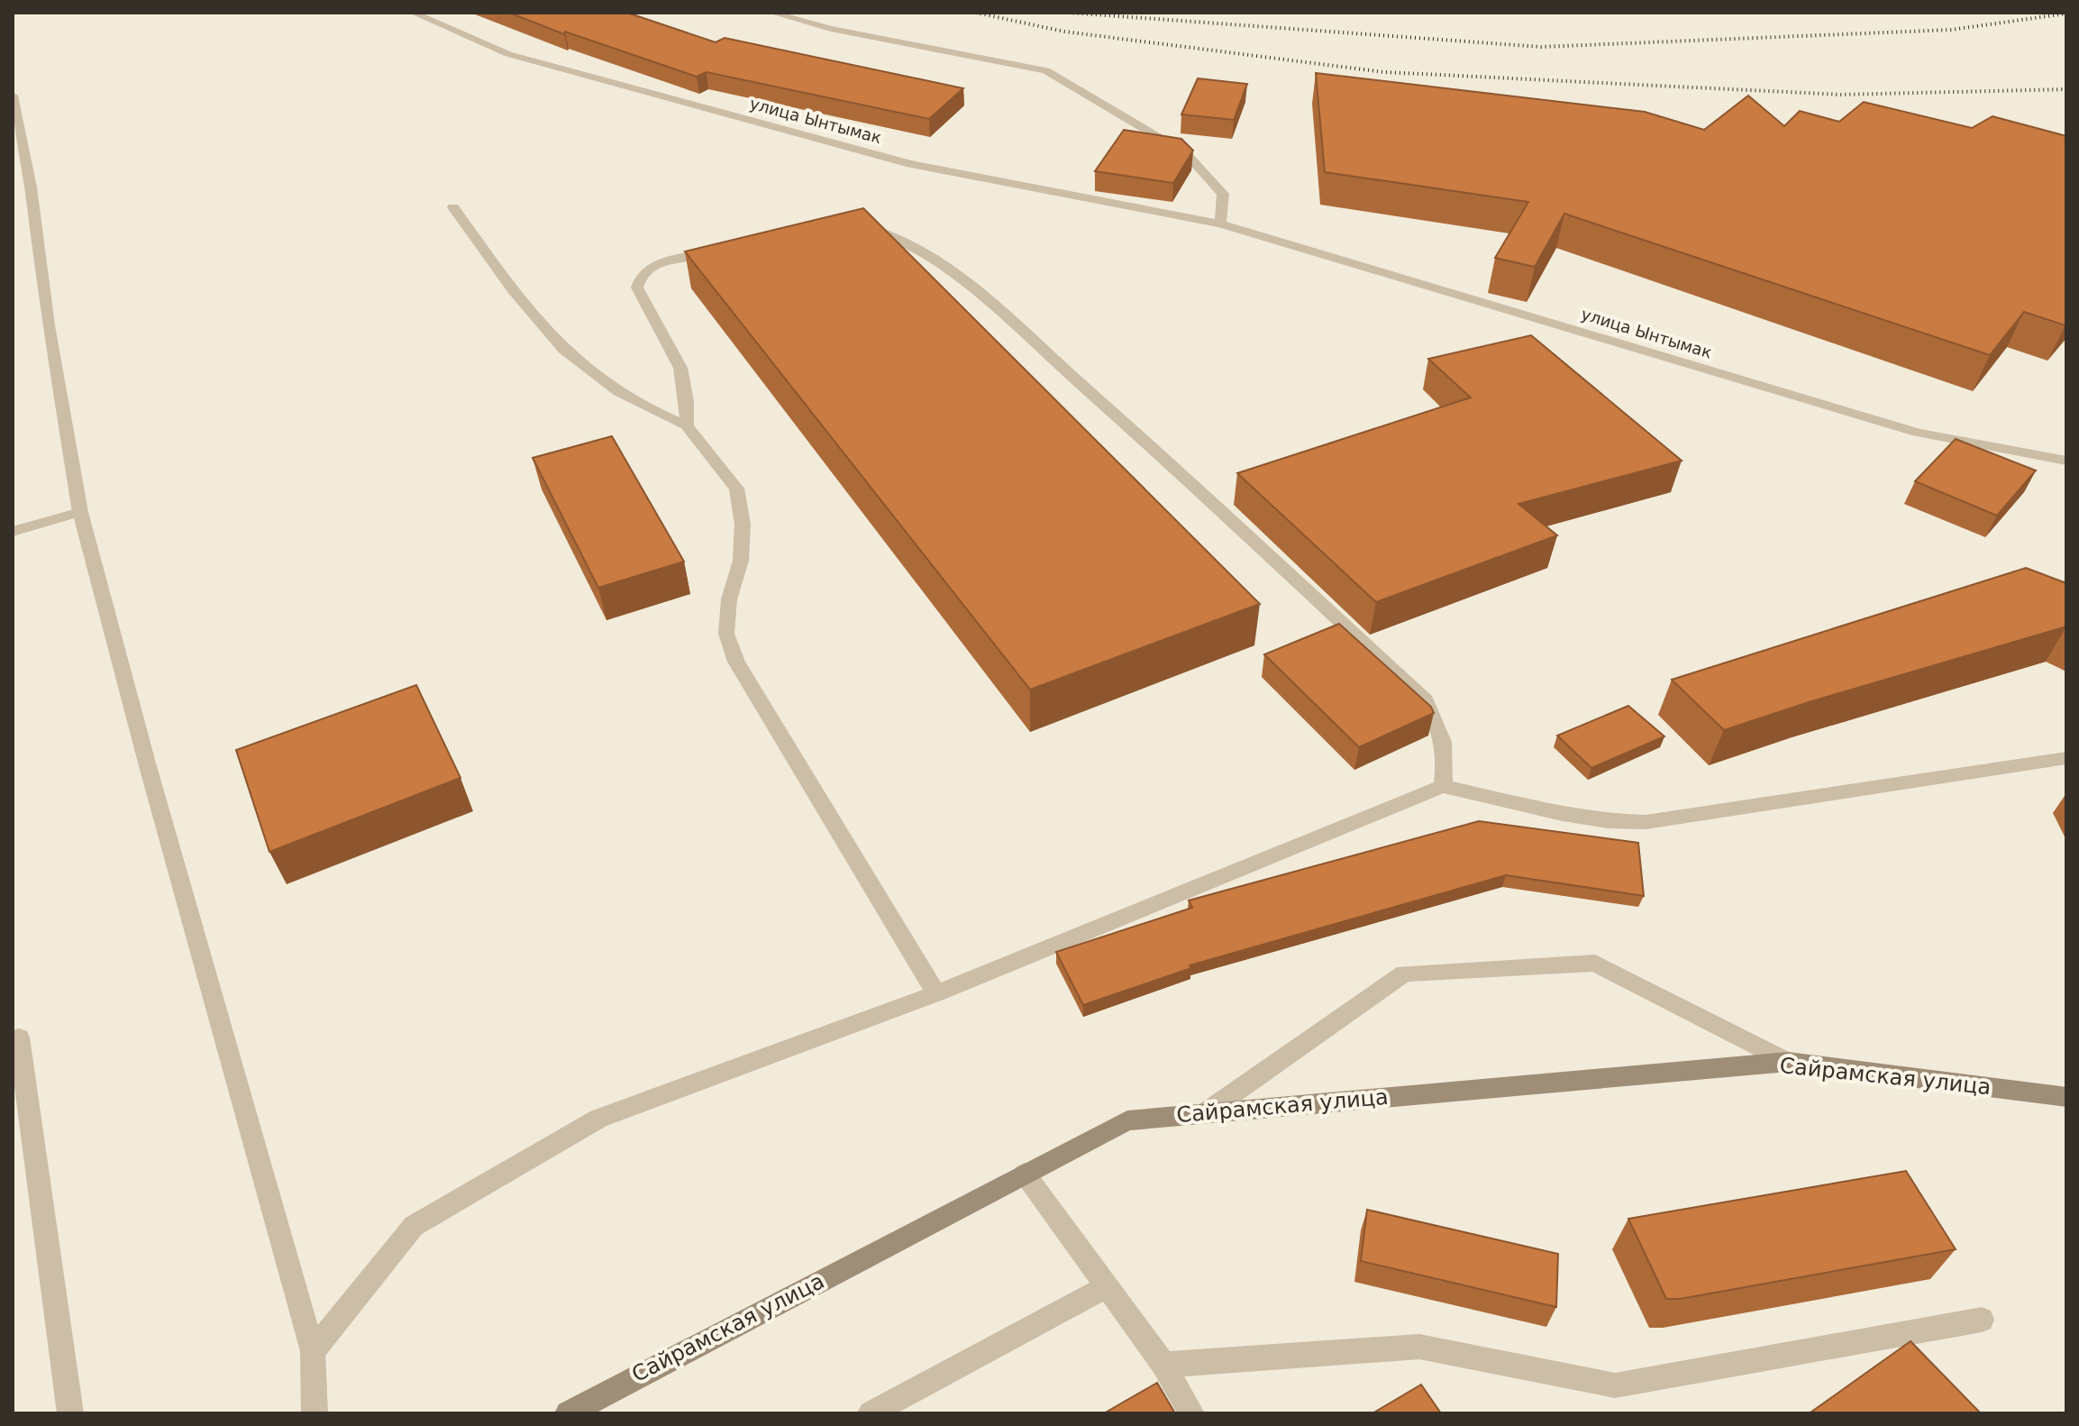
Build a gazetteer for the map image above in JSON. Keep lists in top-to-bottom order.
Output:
{
  "streets": {
    "main road": ["Сайрамская улица"],
    "street": ["улица Ынтымак"]
  }
}
